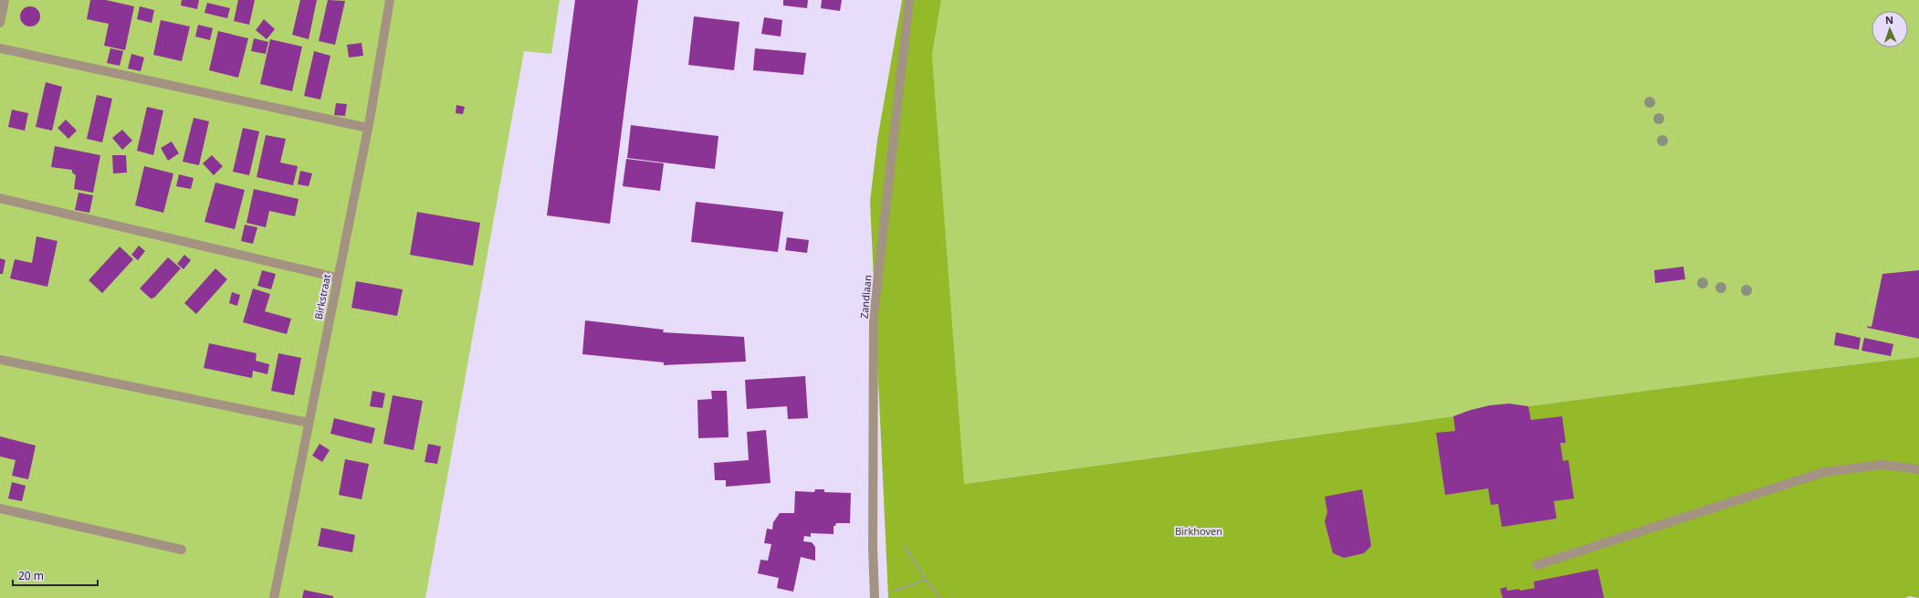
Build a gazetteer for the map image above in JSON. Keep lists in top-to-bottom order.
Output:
{
  "streets": {
    "street": ["Birkstraat", "Zandlaan"]
  },
  "parks": ["Birkhoven"],
  "scale_bar": "20 m",
  "north": "top"
}
